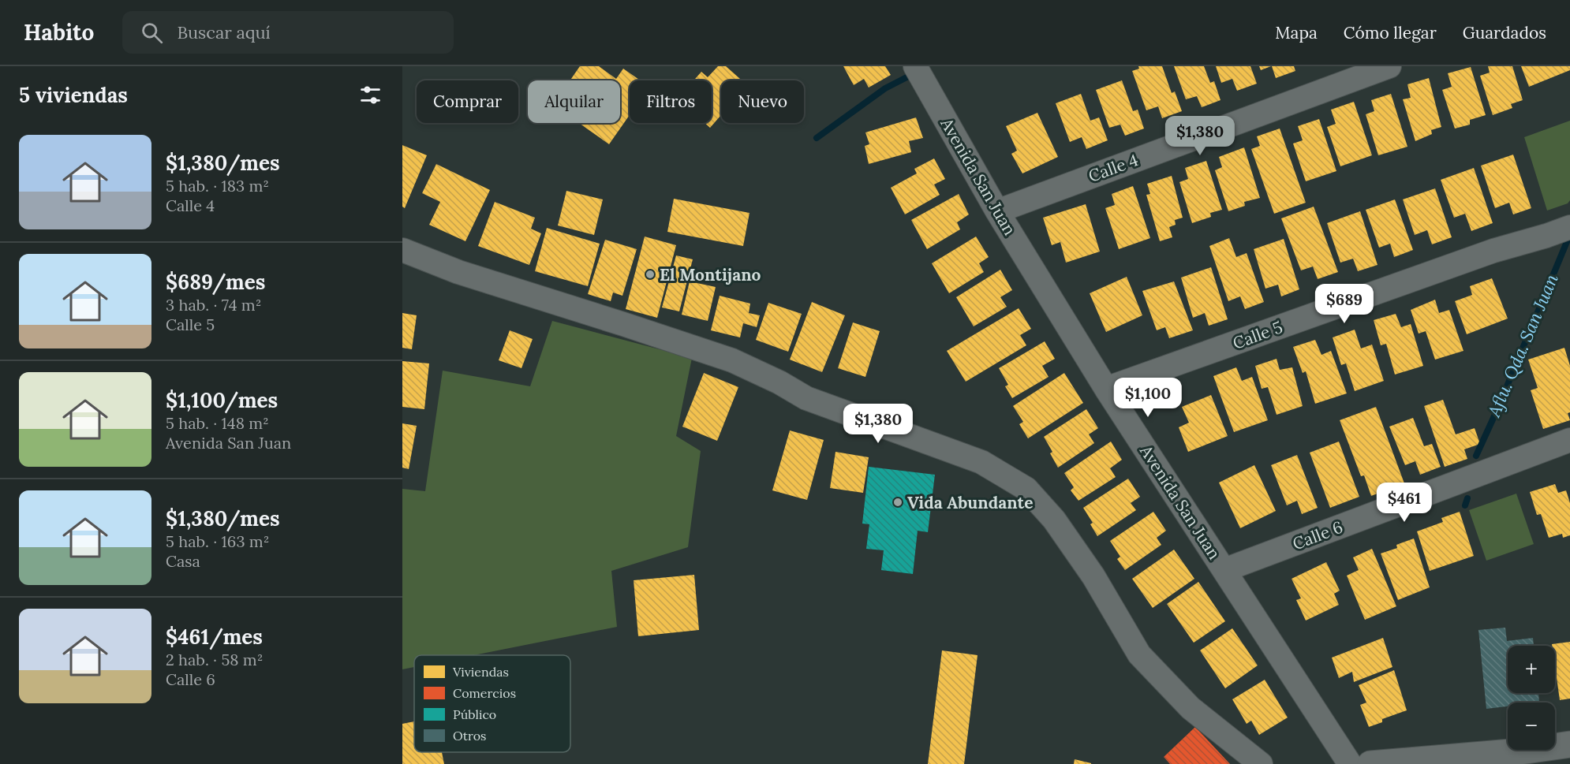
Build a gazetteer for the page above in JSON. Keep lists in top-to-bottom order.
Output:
{
  "streets": {
    "street": [
      "Calle 4",
      "Avenida San Juan",
      "Calle 5",
      "Calle 6"
    ]
  },
  "crossings": [
    ["Calle 4", "Avenida San Juan"],
    ["Avenida San Juan", "Calle 5"],
    ["Avenida San Juan", "Calle 6"]
  ],
  "water": ["Aflu. Qda. San Juan"],
  "places": ["El Montijano", "Vida Abundante"],
  "legend": [
    "Viviendas",
    "Comercios",
    "Público",
    "Otros"
  ],
  "page": {
    "header": "Habito",
    "search": "Buscar aquí",
    "nav": ["Mapa", "Cómo llegar", "Guardados"],
    "heading": "5 viviendas",
    "chip": [
      "Comprar",
      "Alquilar",
      "Filtros",
      "Nuevo"
    ],
    "price": [
      "$1,380",
      "$689",
      "$1,100",
      "$1,380",
      "$461"
    ],
    "list": [
      {
        "name": "$1,380/mes",
        "note": "5 hab. · 183 m² · Calle 4"
      },
      {
        "name": "$689/mes",
        "note": "3 hab. · 74 m² · Calle 5"
      },
      {
        "name": "$1,100/mes",
        "note": "5 hab. · 148 m² · Avenida San Juan"
      },
      {
        "name": "$1,380/mes",
        "note": "5 hab. · 163 m² · Casa"
      },
      {
        "name": "$461/mes",
        "note": "2 hab. · 58 m² · Calle 6"
      }
    ],
    "map_buttons": ["+", "−"]
  }
}
